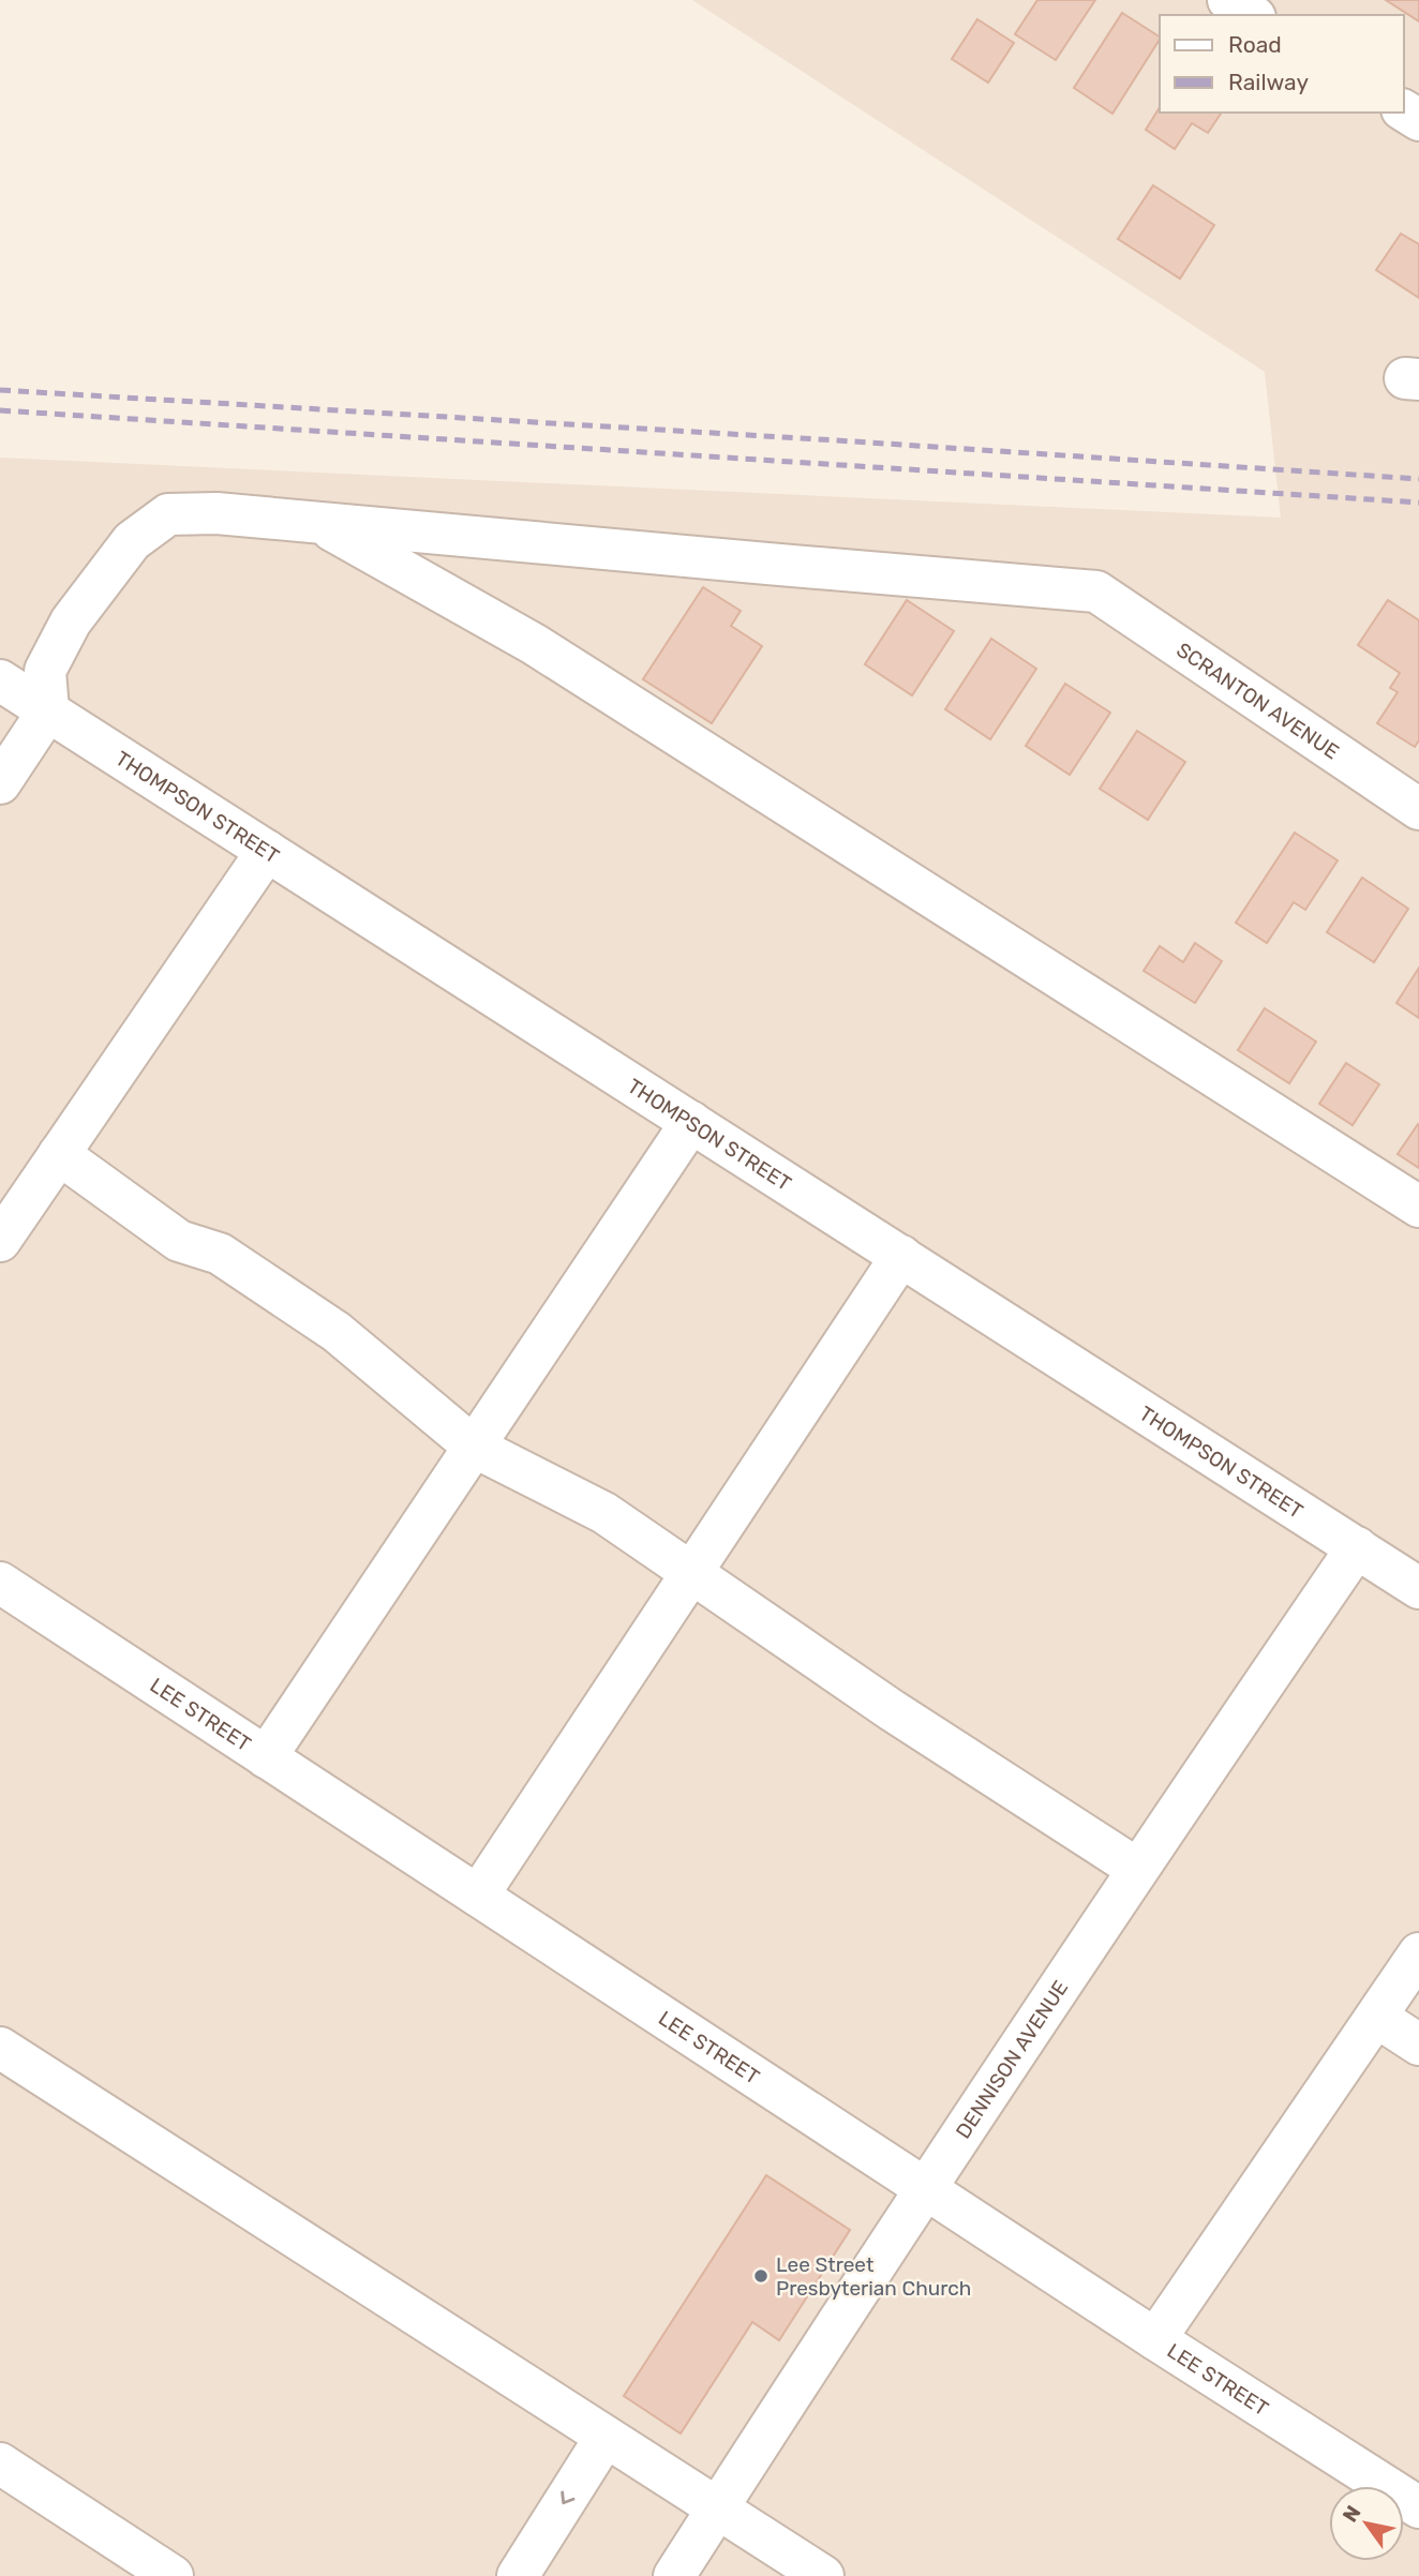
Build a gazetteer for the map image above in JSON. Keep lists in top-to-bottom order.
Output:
{
  "streets": {
    "street": [
      "SCRANTON AVENUE",
      "THOMPSON STREET",
      "LEE STREET",
      "DENNISON AVENUE"
    ]
  },
  "crossings": [
    ["THOMPSON STREET", "DENNISON AVENUE"],
    ["LEE STREET", "DENNISON AVENUE"]
  ],
  "places": ["Lee Street Presbyterian Church"],
  "legend": ["Road", "Railway"],
  "north": "top left"
}
